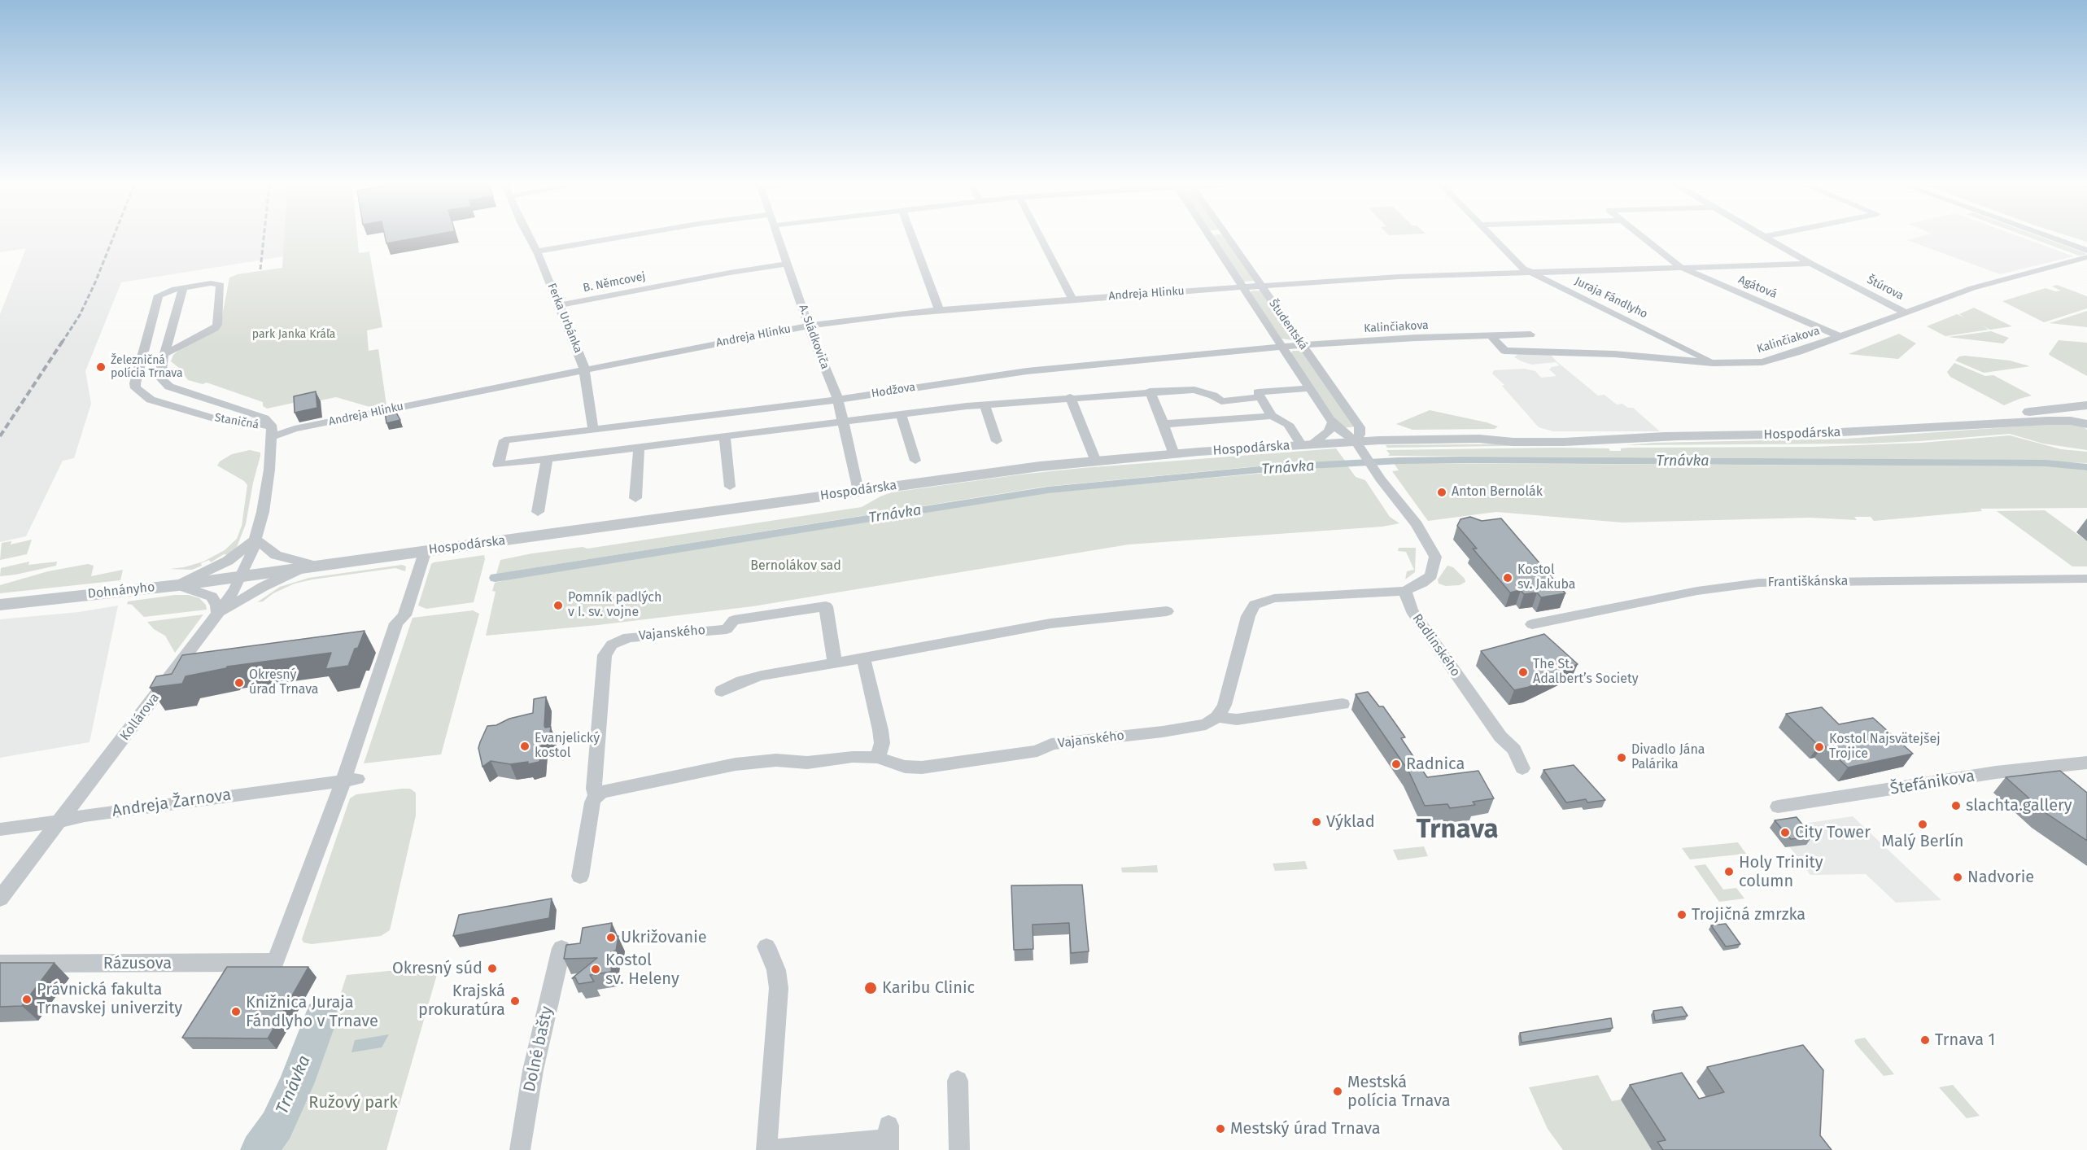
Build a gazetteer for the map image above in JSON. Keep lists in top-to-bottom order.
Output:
{
  "streets": {
    "street": [
      "B. Němcovej",
      "Agátová",
      "Štúrova",
      "Andreja Hlinku",
      "Juraja Fándlyho",
      "Ferka Urbánka",
      "Študentská",
      "Kalinčiakova",
      "A. Sládkoviča",
      "Hodžova",
      "Staničná",
      "Hospodárska",
      "Františkánska",
      "Dohnányho",
      "Vajanského",
      "Radlinského",
      "Kollárova",
      "Štefánikova",
      "Andreja Žarnova",
      "Rázusova",
      "Dolné bašty"
    ]
  },
  "crossings": [
    ["B. Němcovej", "Ferka Urbánka"],
    ["B. Němcovej", "A. Sládkoviča"],
    ["Agátová", "Andreja Hlinku"],
    ["Agátová", "Kalinčiakova"],
    ["Štúrova", "Andreja Hlinku"],
    ["Štúrova", "Kalinčiakova"],
    ["Andreja Hlinku", "Juraja Fándlyho"],
    ["Andreja Hlinku", "Ferka Urbánka"],
    ["Andreja Hlinku", "Študentská"],
    ["Andreja Hlinku", "A. Sládkoviča"],
    ["Andreja Hlinku", "Staničná"],
    ["Andreja Hlinku", "Kollárova"],
    ["Juraja Fándlyho", "Kalinčiakova"],
    ["Ferka Urbánka", "Hodžova"],
    ["Študentská", "Kalinčiakova"],
    ["Študentská", "Hodžova"],
    ["Študentská", "Hospodárska"],
    ["Kalinčiakova", "Hodžova"],
    ["A. Sládkoviča", "Hodžova"],
    ["A. Sládkoviča", "Hospodárska"],
    ["Staničná", "Kollárova"],
    ["Hospodárska", "Dohnányho"],
    ["Hospodárska", "Kollárova"],
    ["Dohnányho", "Kollárova"],
    ["Kollárova", "Andreja Žarnova"],
    ["Andreja Žarnova", "Rázusova"]
  ],
  "districts": ["Trnava"],
  "water": ["Trnávka"],
  "parks": ["park Janka Kráľa", "Bernolákov sad", "Ružový park"],
  "places": [
    "Železničná polícia Trnava",
    "Anton Bernolák",
    "Kostol sv. Jakuba",
    "Pomník padlých v I. sv. vojne",
    "The St. Adalbert’s Society",
    "Okresný úrad Trnava",
    "Evanjelický kostol",
    "Kostol Najsvätejšej Trojice",
    "Divadlo Jána Palárika",
    "Radnica",
    "slachta.gallery",
    "Výklad",
    "Malý Berlín",
    "City Tower",
    "Holy Trinity column",
    "Nadvorie",
    "Trojičná zmrzka",
    "Ukrižovanie",
    "Okresný súd",
    "Kostol sv. Heleny",
    "Karibu Clinic",
    "Právnická fakulta Trnavskej univerzity",
    "Krajská prokuratúra",
    "Knižnica Juraja Fándlyho v Trnave",
    "Trnava 1",
    "Mestská polícia Trnava",
    "Mestský úrad Trnava"
  ]
}
